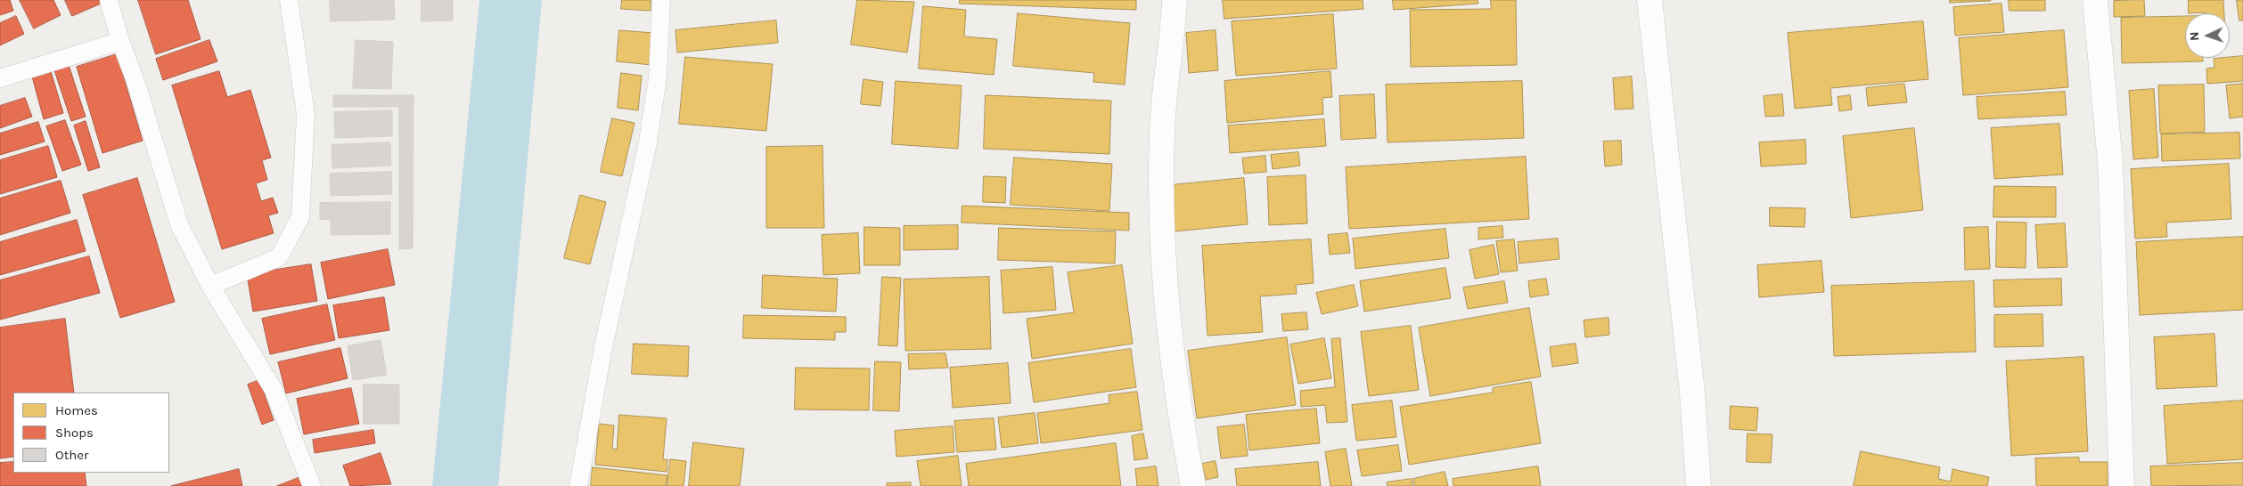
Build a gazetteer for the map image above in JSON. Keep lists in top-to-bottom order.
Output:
{
  "legend": ["Homes", "Shops", "Other"],
  "north": "left"
}
